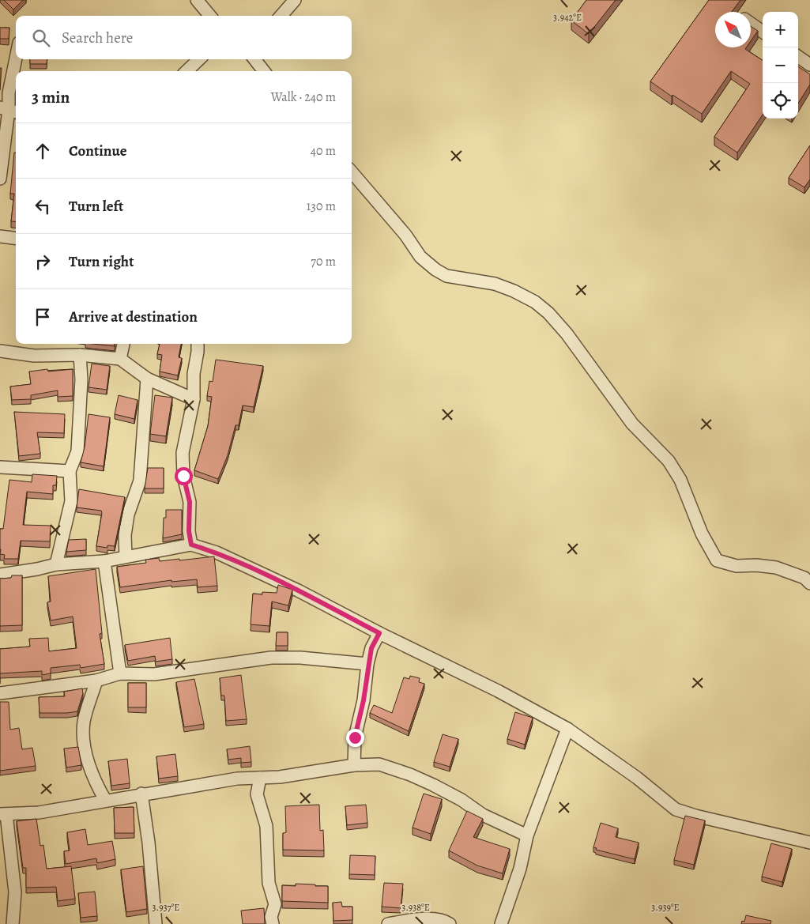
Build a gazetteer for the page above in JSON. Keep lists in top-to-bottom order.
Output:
{
  "north": "top left",
  "page": {
    "map_buttons": ["+", "−"],
    "search": "Search here",
    "heading": ["3 min", "Walk · 240 m"],
    "list": [
      ["Continue", "40 m"],
      ["Turn left", "130 m"],
      ["Turn right", "70 m"],
      "Arrive at destination"
    ]
  },
  "coordinates": [
    "3.942°E",
    "3.937°E",
    "3.938°E",
    "3.939°E"
  ]
}
